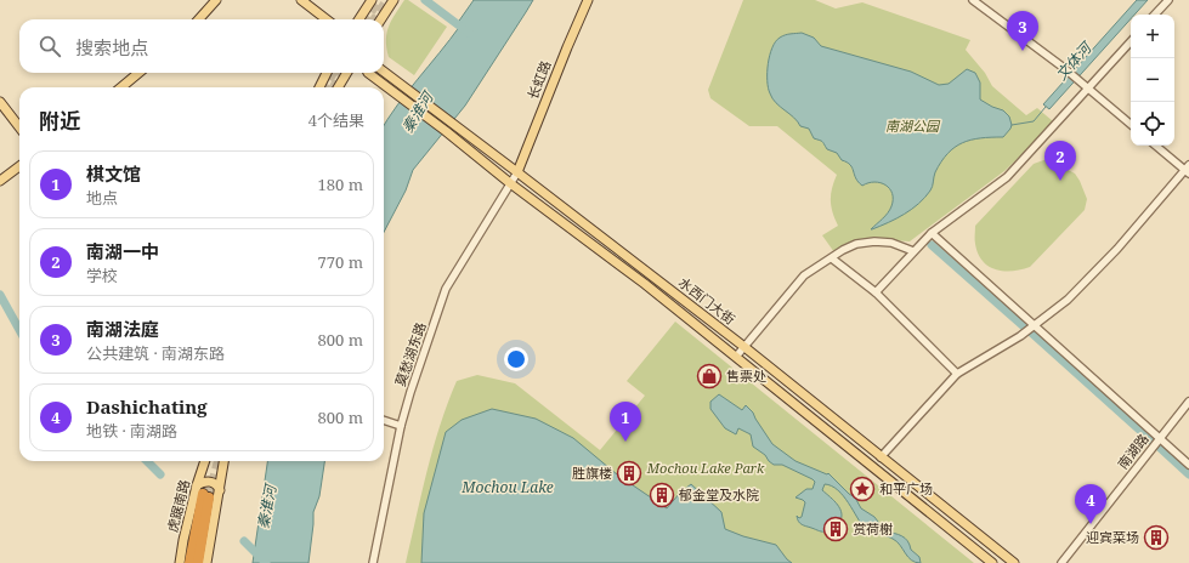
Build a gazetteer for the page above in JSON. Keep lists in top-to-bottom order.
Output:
{
  "streets": {
    "main road": ["长虹路", "水西门大街", "虎踞南路"],
    "street": ["莫愁湖东路", "南湖路"]
  },
  "crossings": [
    ["长虹路", "水西门大街"],
    ["长虹路", "莫愁湖东路"],
    ["水西门大街", "莫愁湖东路"]
  ],
  "water": ["文体河", "秦淮河", "Mochou Lake"],
  "parks": ["南湖公园", "Mochou Lake Park"],
  "places": {
    "shop": ["售票处"],
    "building": [
      "胜旗楼",
      "郁金堂及水院",
      "赏荷榭",
      "迎宾菜场"
    ],
    "place": ["和平广场"]
  },
  "page": {
    "pins": [
      "3",
      "2",
      "1",
      "4"
    ],
    "map_buttons": ["+", "−"],
    "search": "搜索地点",
    "heading": ["附近", "4个结果"],
    "list": [
      {
        "mark": "1",
        "name": "棋文馆",
        "note": "地点",
        "value": "180 m"
      },
      {
        "mark": "2",
        "name": "南湖一中",
        "note": "学校",
        "value": "770 m"
      },
      {
        "mark": "3",
        "name": "南湖法庭",
        "note": "公共建筑 · 南湖东路",
        "value": "800 m"
      },
      {
        "mark": "4",
        "name": "Dashichating",
        "note": "地铁 · 南湖路",
        "value": "800 m"
      }
    ]
  }
}
